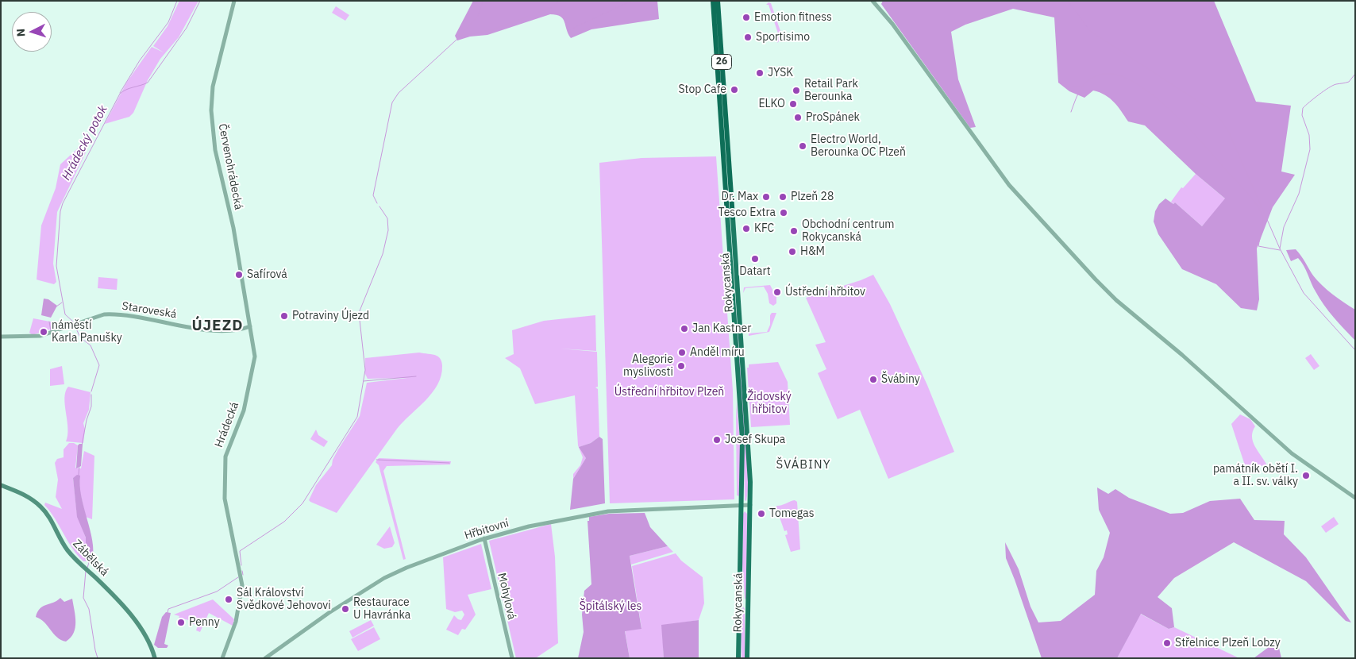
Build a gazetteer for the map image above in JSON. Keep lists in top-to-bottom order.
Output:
{
  "streets": {
    "highway": ["26", "Rokycanská"],
    "main road": ["Zábělská"],
    "street": [
      "Červenohrádecká",
      "Staroveská",
      "Hrádecká",
      "Hřbitovní",
      "Mohylová"
    ]
  },
  "crossings": [
    ["Červenohrádecká", "Hrádecká"],
    ["Rokycanská", "Hřbitovní"],
    ["Staroveská", "Hrádecká"],
    ["Hřbitovní", "Mohylová"]
  ],
  "districts": ["ÚJEZD", "ŠVÁBINY"],
  "water": ["Hrádecký potok"],
  "parks": ["Ústřední hřbitov Plzeň", "Židovský hřbitov", "Špitálský les"],
  "places": [
    "Emotion fitness",
    "Sportisimo",
    "JYSK",
    "Stop Cafe",
    "Retail Park Berounka",
    "ELKO",
    "ProSpánek",
    "Electro World, Berounka OC Plzeň",
    "Dr. Max",
    "Plzeň 28",
    "Tesco Extra",
    "KFC",
    "Obchodní centrum Rokycanská",
    "H&M",
    "Datart",
    "Safírová",
    "Ústřední hřbitov",
    "Potraviny Újezd",
    "Jan Kastner",
    "náměstí Karla Panušky",
    "Anděl míru",
    "Alegorie myslivosti",
    "Švábiny",
    "Josef Skupa",
    "památník obětí I. a II. sv. války",
    "Tomegas",
    "Sál Království Svědkové Jehovovi",
    "Restaurace U Havránka",
    "Penny",
    "Střelnice Plzeň Lobzy"
  ],
  "north": "left"
}
